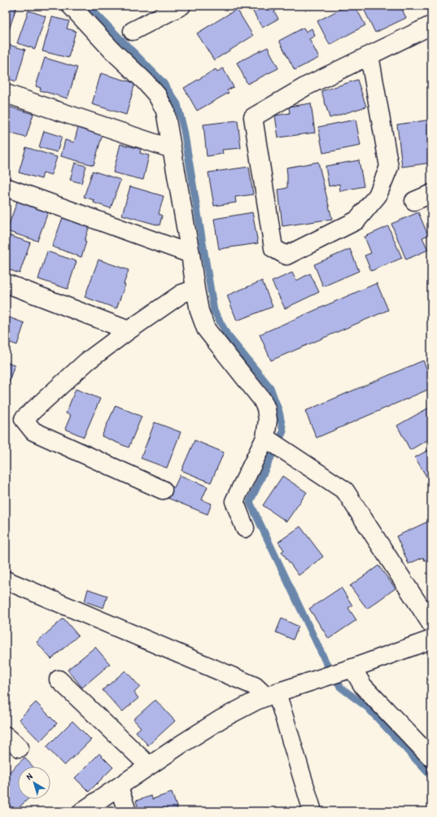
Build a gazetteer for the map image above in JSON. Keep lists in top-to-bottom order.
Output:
{
  "north": "top left"
}
